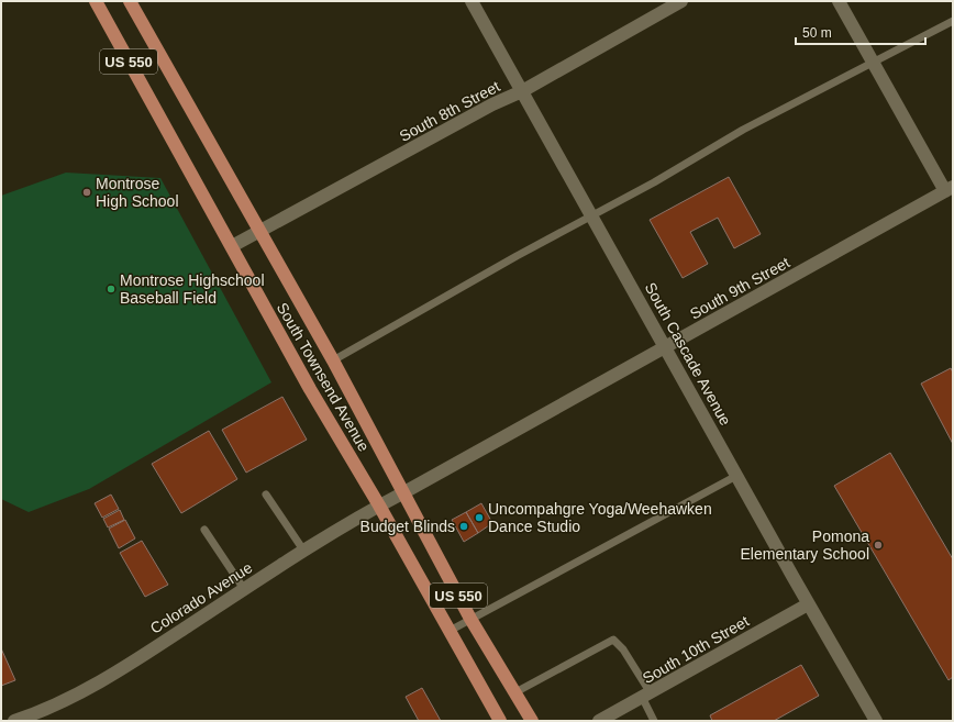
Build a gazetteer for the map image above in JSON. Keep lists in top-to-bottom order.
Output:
{
  "streets": {
    "highway": ["US 550", "South Townsend Avenue"],
    "street": [
      "South 8th Street",
      "South 9th Street",
      "South Cascade Avenue",
      "Colorado Avenue",
      "South 10th Street"
    ]
  },
  "crossings": [
    ["South 8th Street", "South Cascade Avenue"],
    ["South 8th Street", "South Townsend Avenue"],
    ["South 9th Street", "South Cascade Avenue"],
    ["South 9th Street", "South Townsend Avenue"],
    ["South 9th Street", "Colorado Avenue"],
    ["South Cascade Avenue", "South 10th Street"],
    ["South Townsend Avenue", "Colorado Avenue"]
  ],
  "places": [
    "Montrose High School",
    "Montrose Highschool Baseball Field",
    "Uncompahgre Yoga/Weehawken Dance Studio",
    "Budget Blinds",
    "Pomona Elementary School"
  ],
  "scale_bar": "50 m"
}
